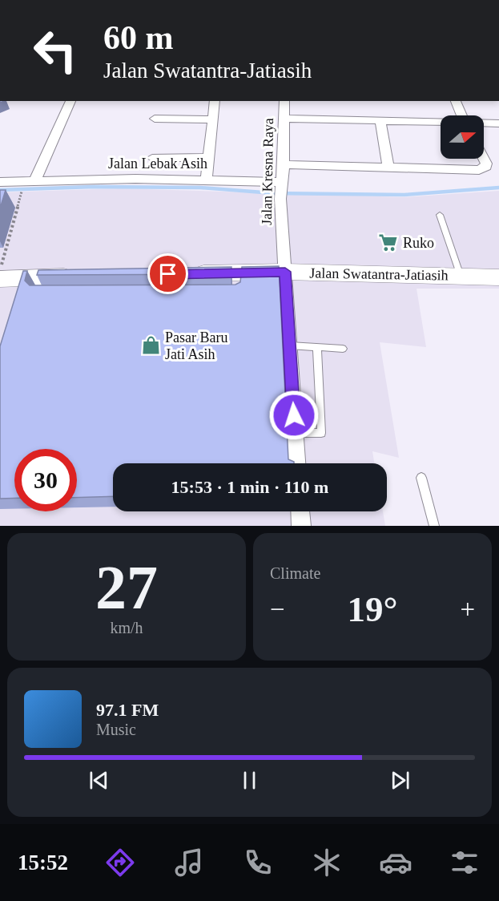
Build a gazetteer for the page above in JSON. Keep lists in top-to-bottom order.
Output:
{
  "streets": {
    "main road": ["Jalan Swatantra-Jatiasih"],
    "street": ["Jalan Lebak Asih", "Jalan Kresna Raya"]
  },
  "crossings": [
    ["Jalan Lebak Asih", "Jalan Kresna Raya"],
    ["Jalan Kresna Raya", "Jalan Swatantra-Jatiasih"]
  ],
  "places": {
    "supermarket": ["Ruko"],
    "shop": ["Pasar Baru Jati Asih"]
  },
  "north": "right",
  "page": {
    "turn": ["60 m", "Jalan Swatantra-Jatiasih"],
    "limit": "30",
    "trip": "15:53 · 1 min · 110 m",
    "tile": [
      ["27", "km/h"],
      "Climate"
    ],
    "heat": ["−", "19°", "+"],
    "song": ["97.1 FM", "Music"],
    "tabs": "15:52"
  }
}
